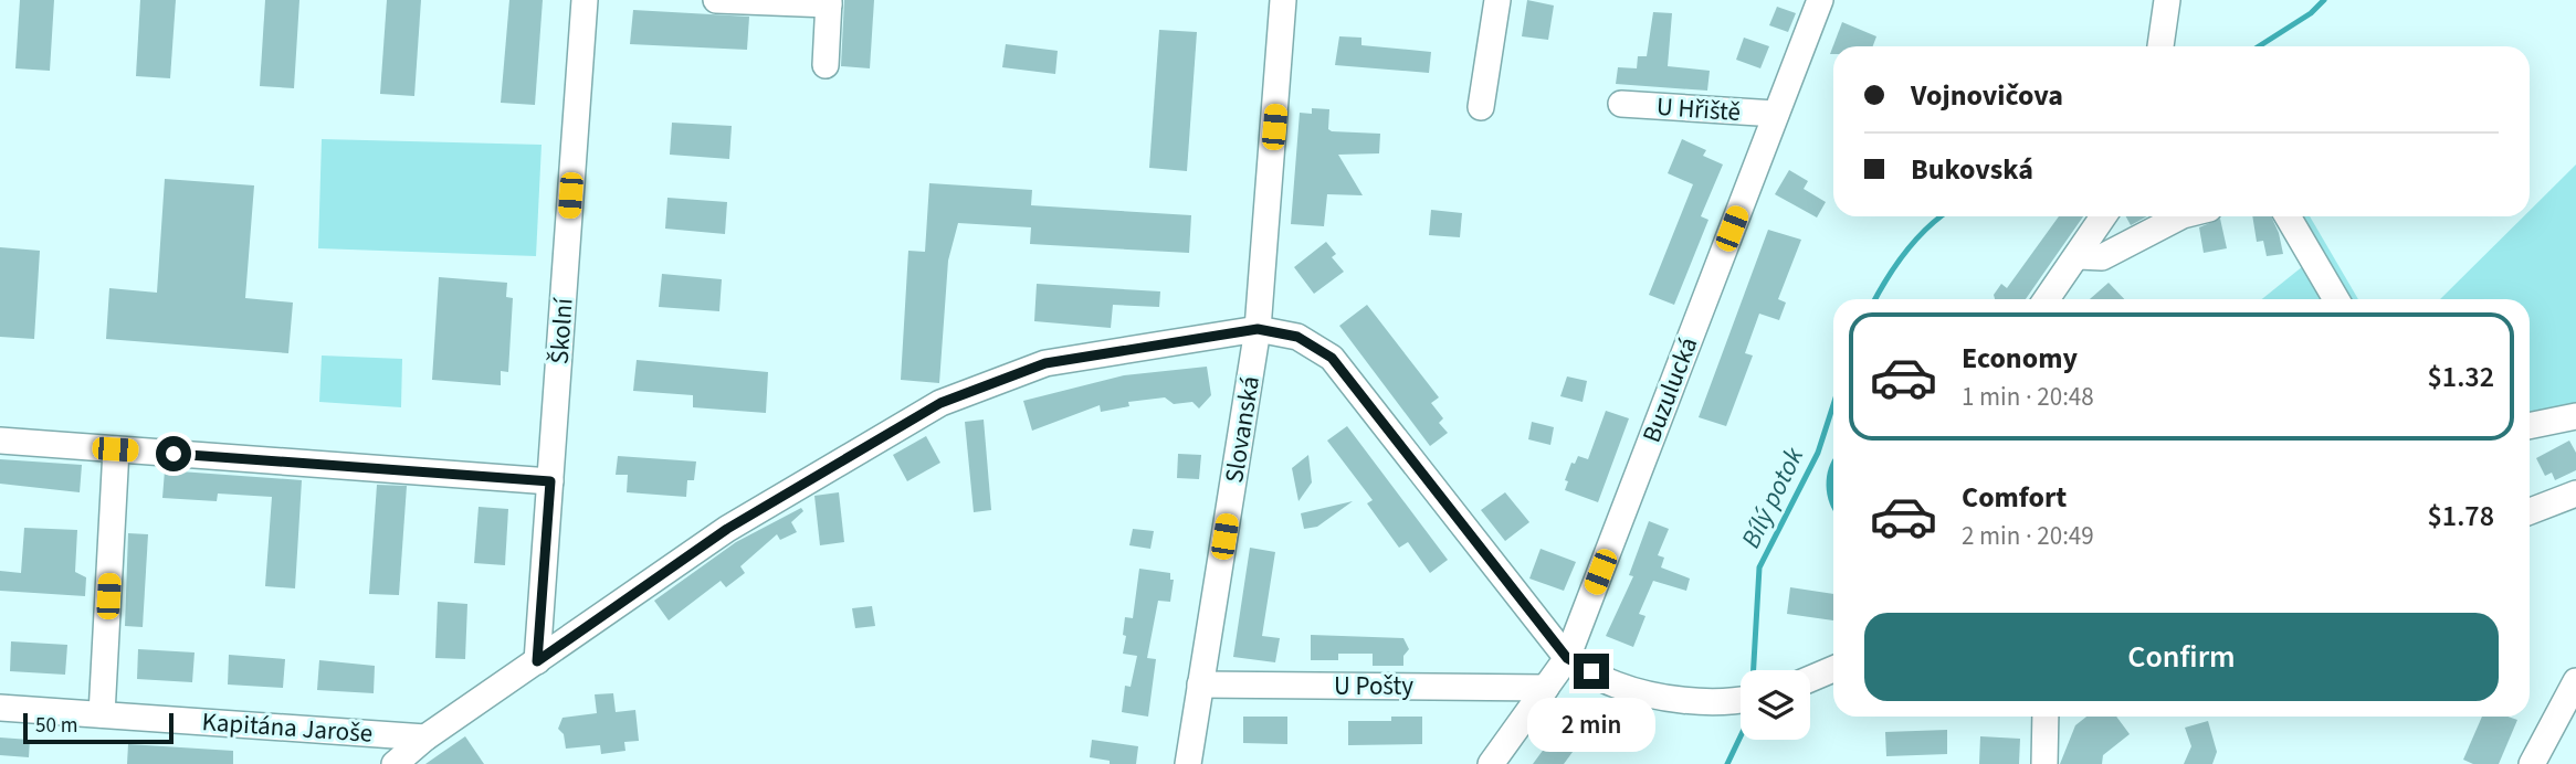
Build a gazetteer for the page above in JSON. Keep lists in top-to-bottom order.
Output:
{
  "streets": {
    "street": [
      "U Hřiště",
      "Školní",
      "Buzulucká",
      "Slovanská",
      "U Pošty",
      "Kapitána Jaroše"
    ]
  },
  "crossings": [
    ["U Hřiště", "Buzulucká"],
    ["Buzulucká", "U Pošty"],
    ["Slovanská", "U Pošty"]
  ],
  "water": ["Bílý potok"],
  "scale_bar": "50 m",
  "page": {
    "banner": ["Vojnovičova", "Bukovská"],
    "list": [
      {
        "name": "Economy",
        "note": "1 min · 20:48",
        "value": "$1.32"
      },
      {
        "name": "Comfort",
        "note": "2 min · 20:49",
        "value": "$1.78"
      }
    ],
    "buttons": "Confirm",
    "bubble": "2 min",
    "scale": "50 m"
  }
}
